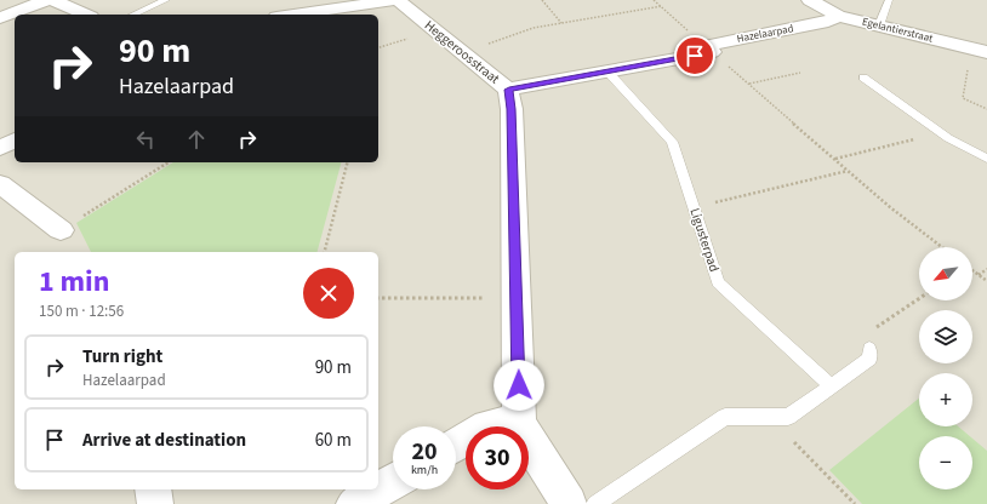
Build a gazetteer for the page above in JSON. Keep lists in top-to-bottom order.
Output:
{
  "streets": {
    "street": ["Egelantierstraat", "Hazelaarpad", "Heggeroosstraat"],
    "lane": ["Ligusterpad"]
  },
  "crossings": [
    ["Egelantierstraat", "Hazelaarpad"],
    ["Hazelaarpad", "Heggeroosstraat"],
    ["Hazelaarpad", "Ligusterpad"]
  ],
  "north": "bottom left",
  "page": {
    "turn": ["90 m", "Hazelaarpad"],
    "map_buttons": ["+", "−"],
    "heading": ["1 min", "150 m · 12:56"],
    "list": [
      {
        "name": "Turn right",
        "note": "Hazelaarpad",
        "value": "90 m"
      },
      {
        "name": "Arrive at destination",
        "value": "60 m"
      }
    ],
    "speed": "20 km/h",
    "limit": "30"
  }
}
